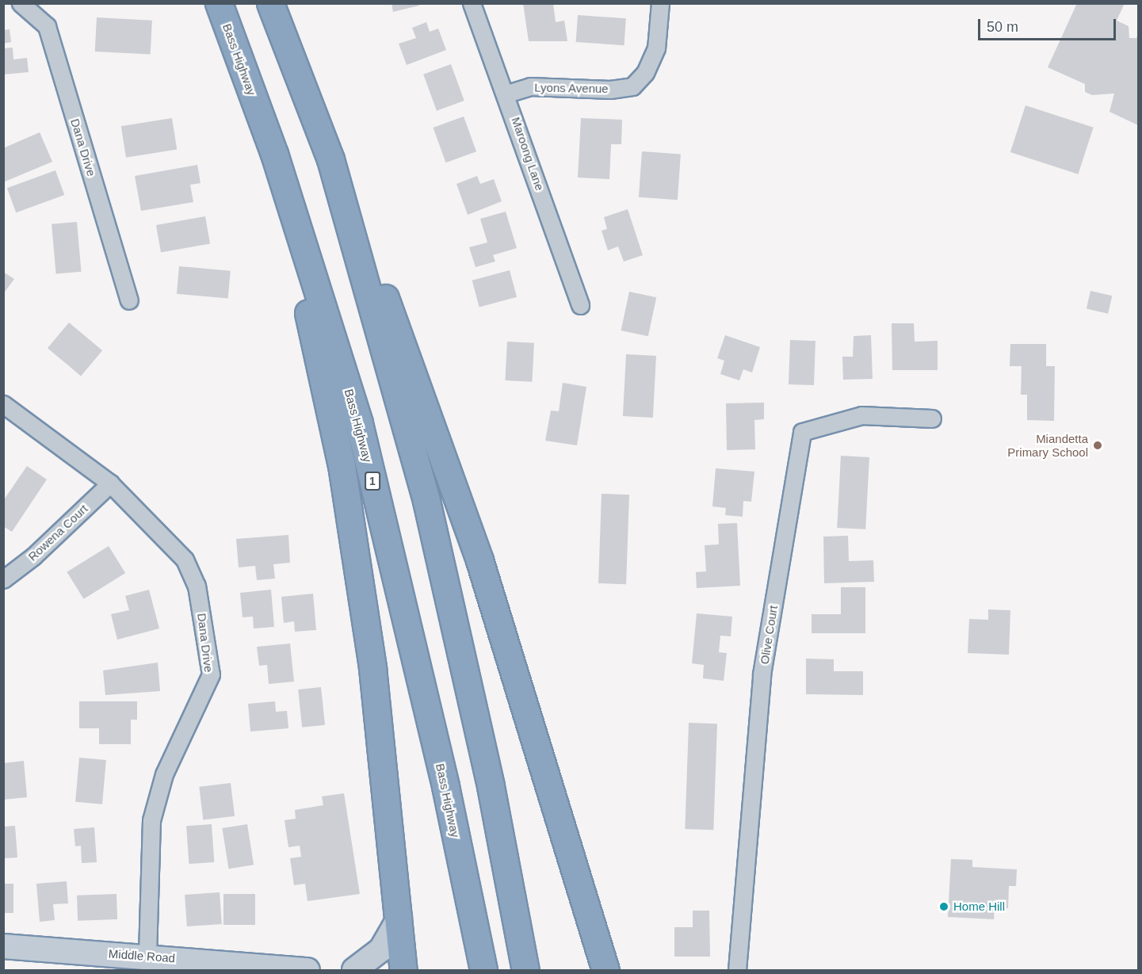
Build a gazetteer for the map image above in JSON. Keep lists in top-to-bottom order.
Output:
{
  "streets": {
    "highway": ["Bass Highway", "1"],
    "main road": ["Middle Road"],
    "street": [
      "Lyons Avenue",
      "Dana Drive",
      "Maroong Lane",
      "Rowena Court",
      "Olive Court"
    ]
  },
  "crossings": [
    ["Lyons Avenue", "Maroong Lane"],
    ["Dana Drive", "Rowena Court"],
    ["Dana Drive", "Middle Road"]
  ],
  "places": ["Miandetta Primary School", "Home Hill"],
  "scale_bar": "50 m"
}
